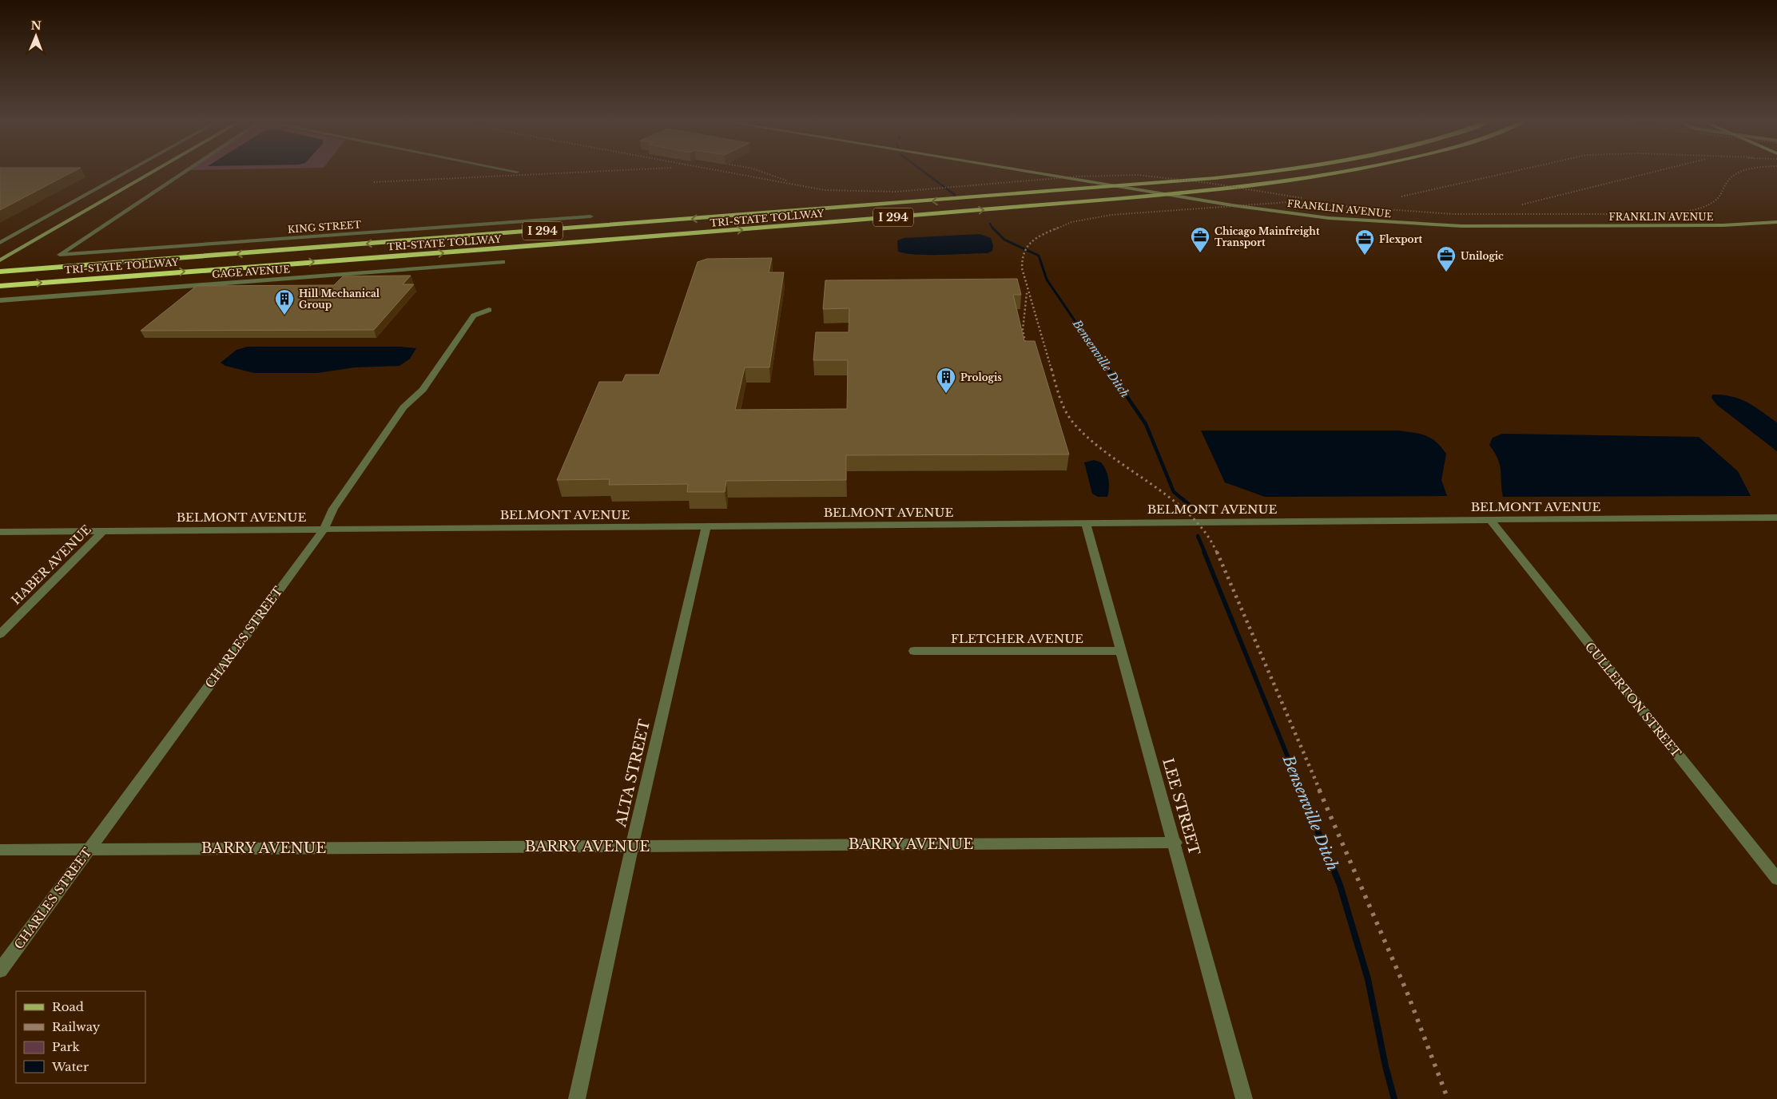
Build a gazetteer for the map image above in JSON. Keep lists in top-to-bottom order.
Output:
{
  "streets": {
    "highway": ["I 294", "TRI-STATE TOLLWAY"],
    "main road": ["FRANKLIN AVENUE"],
    "street": [
      "KING STREET",
      "GAGE AVENUE",
      "BELMONT AVENUE",
      "HABER AVENUE",
      "CHARLES STREET",
      "FLETCHER AVENUE",
      "CULLERTON STREET",
      "ALTA STREET",
      "LEE STREET",
      "BARRY AVENUE"
    ]
  },
  "crossings": [
    ["BELMONT AVENUE", "HABER AVENUE"],
    ["BELMONT AVENUE", "CHARLES STREET"],
    ["BELMONT AVENUE", "CULLERTON STREET"],
    ["BELMONT AVENUE", "ALTA STREET"],
    ["BELMONT AVENUE", "LEE STREET"],
    ["CHARLES STREET", "BARRY AVENUE"],
    ["FLETCHER AVENUE", "LEE STREET"],
    ["ALTA STREET", "BARRY AVENUE"],
    ["LEE STREET", "BARRY AVENUE"]
  ],
  "water": ["Bensenville Ditch"],
  "places": {
    "office": ["Chicago Mainfreight Transport", "Flexport", "Unilogic"],
    "building": ["Hill Mechanical Group", "Prologis"]
  },
  "legend": [
    "Road",
    "Railway",
    "Park",
    "Water"
  ],
  "north": "top"
}
